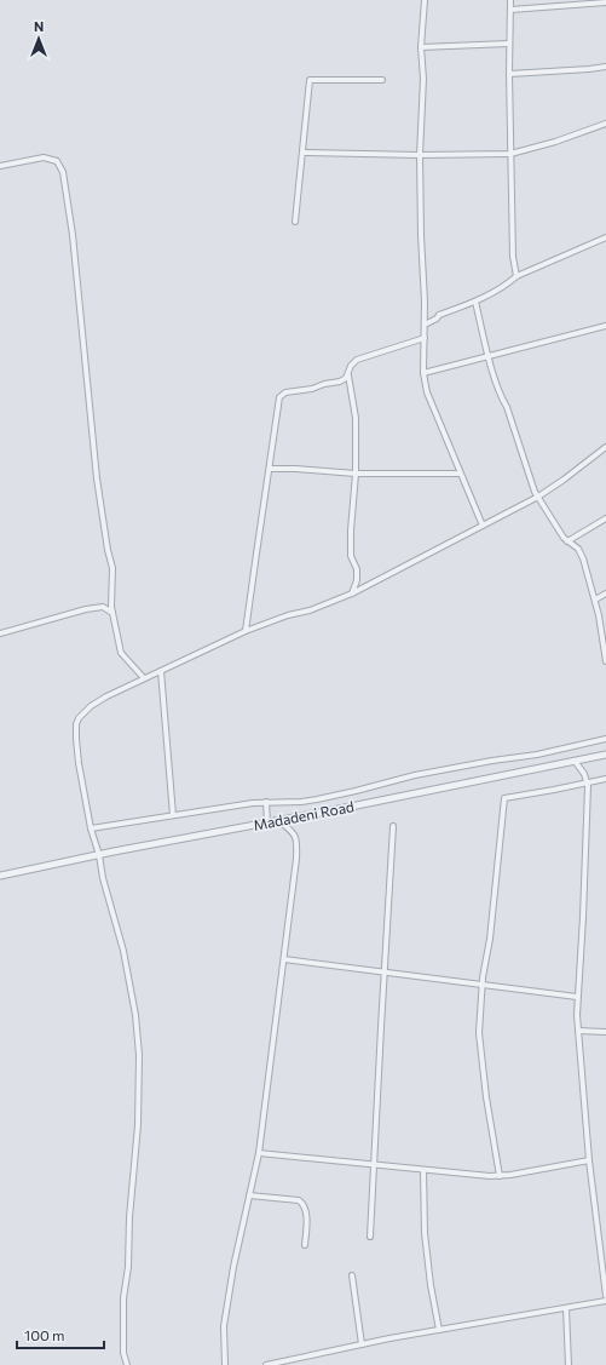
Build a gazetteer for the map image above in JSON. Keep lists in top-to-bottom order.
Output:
{
  "streets": {
    "street": ["Madadeni Road"]
  },
  "scale_bar": "100 m",
  "north": "top"
}
